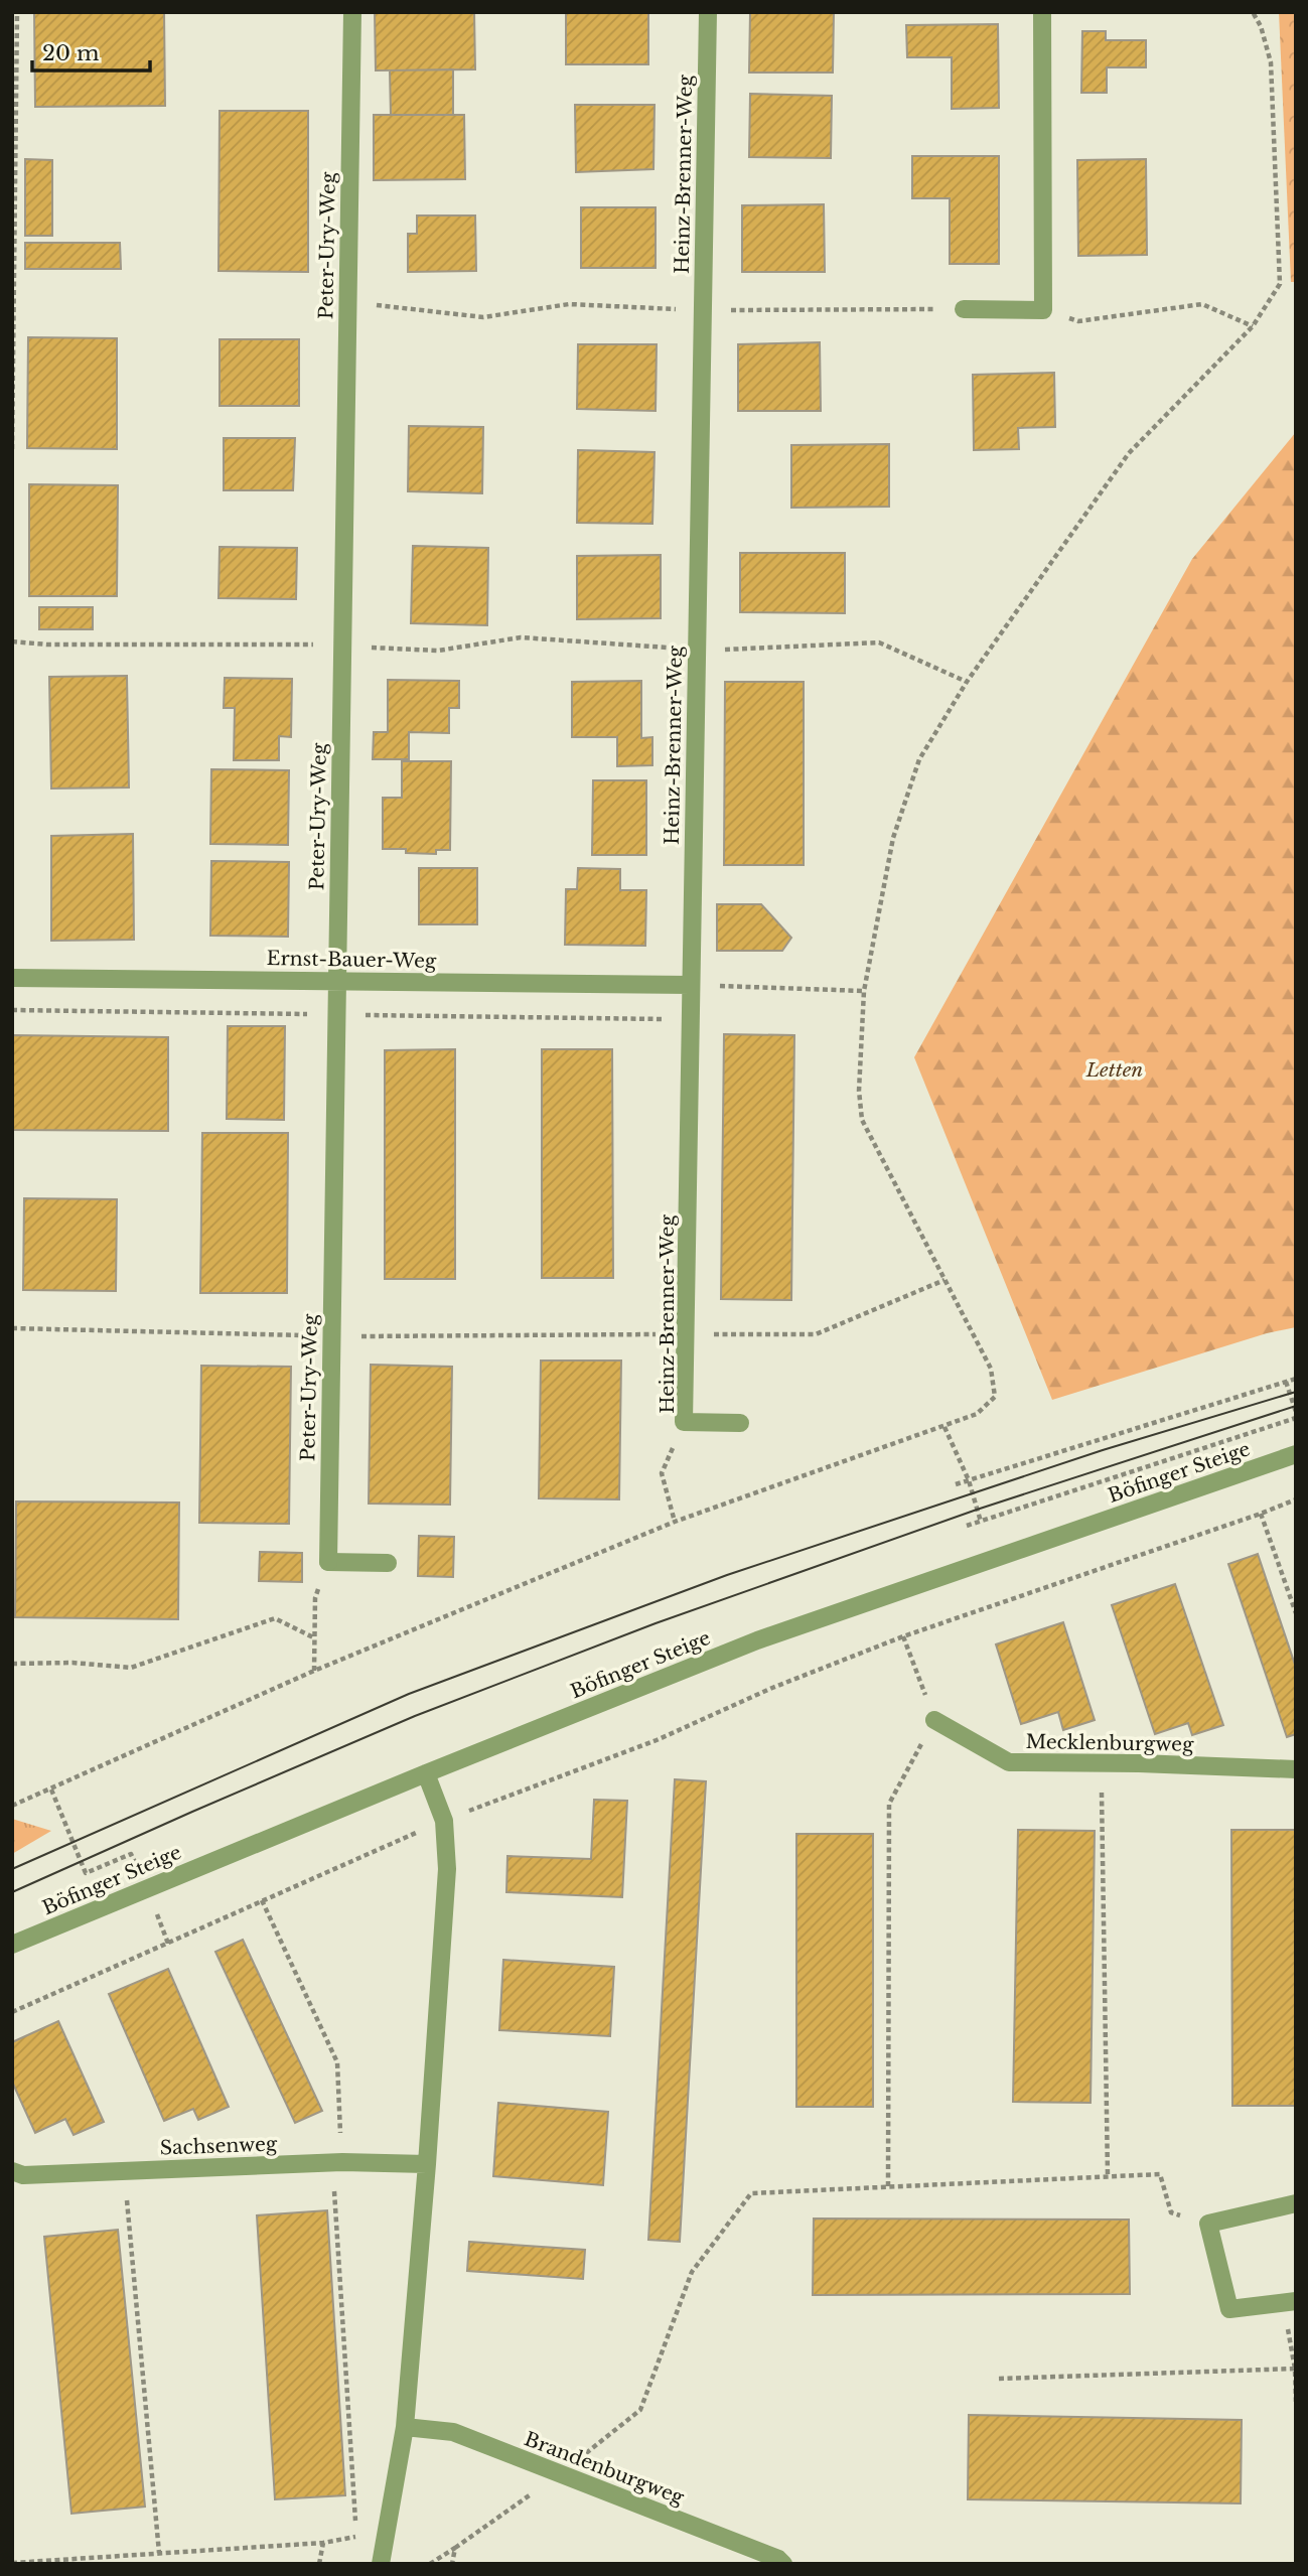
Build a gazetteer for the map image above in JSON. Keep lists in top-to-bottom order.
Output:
{
  "streets": {
    "street": [
      "Heinz-Brenner-Weg",
      "Peter-Ury-Weg",
      "Ernst-Bauer-Weg",
      "Böfinger Steige",
      "Mecklenburgweg",
      "Sachsenweg",
      "Brandenburgweg"
    ]
  },
  "crossings": [
    ["Heinz-Brenner-Weg", "Ernst-Bauer-Weg"],
    ["Peter-Ury-Weg", "Ernst-Bauer-Weg"]
  ],
  "parks": ["Letten"],
  "scale_bar": "20 m"
}
